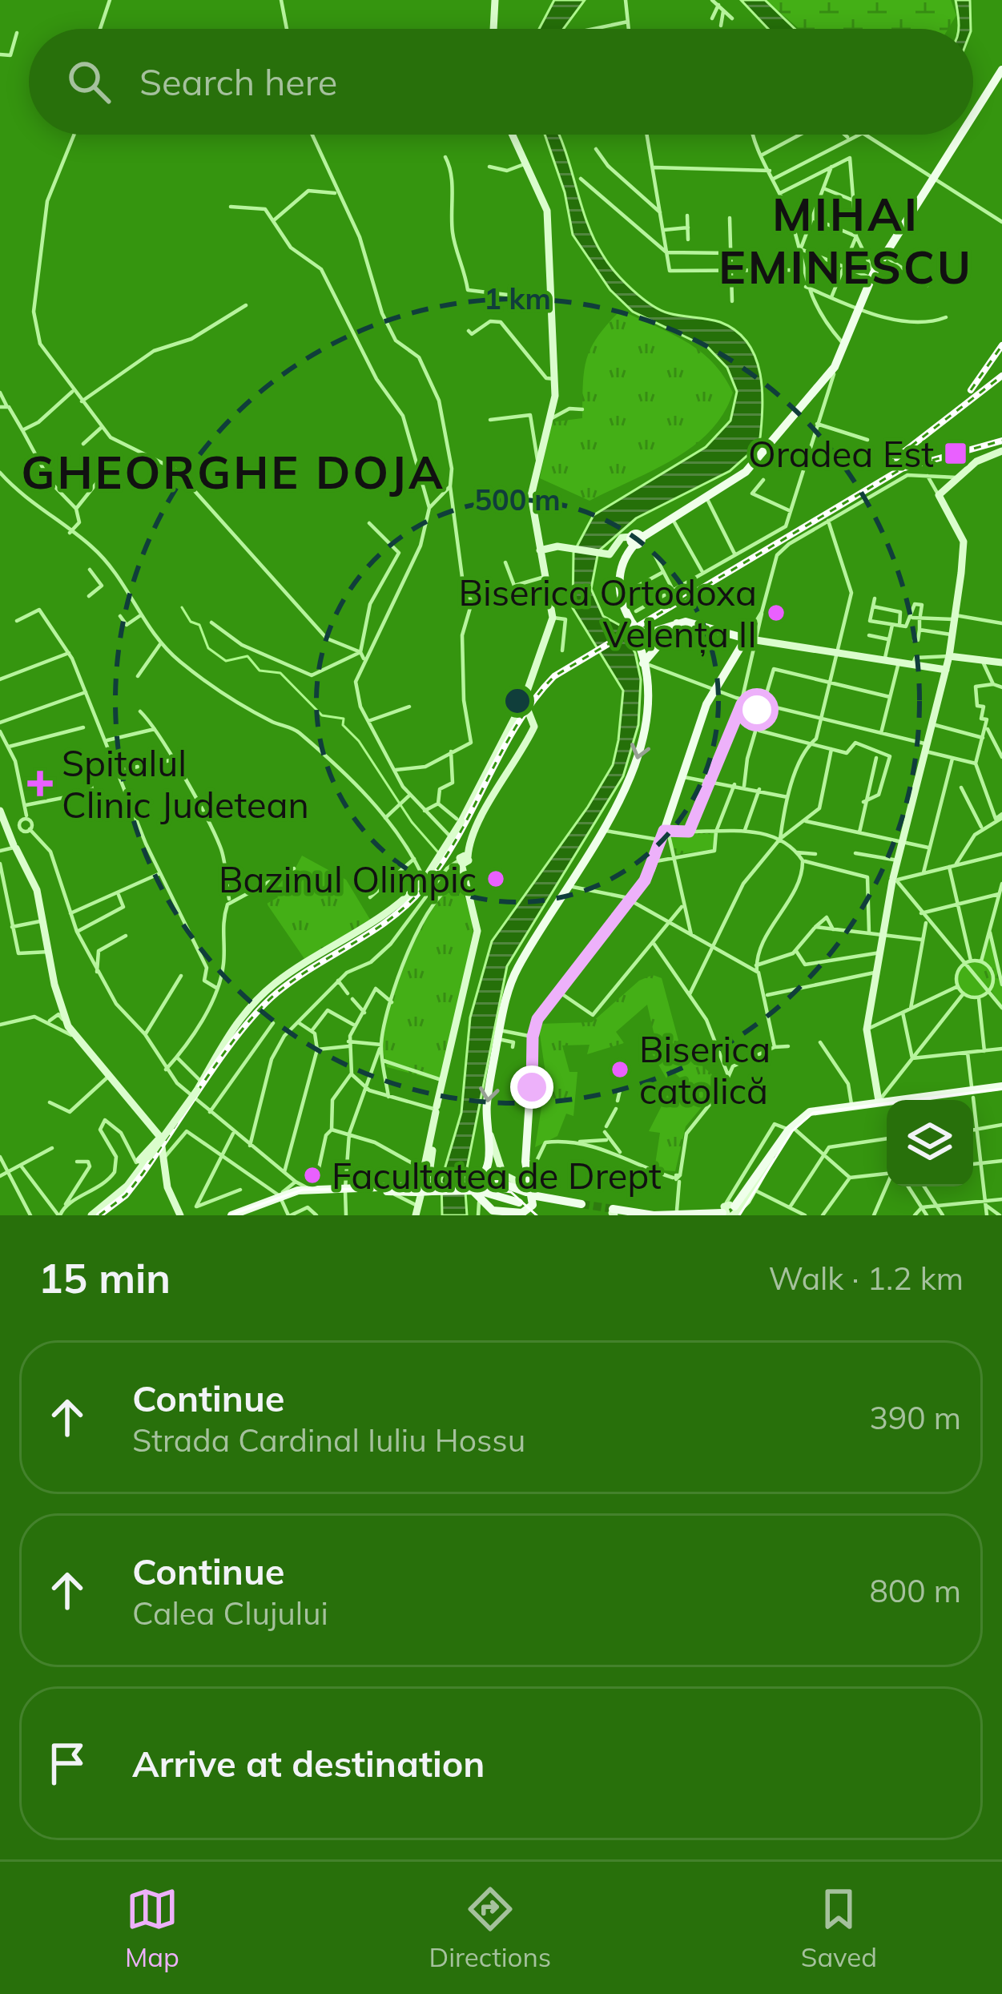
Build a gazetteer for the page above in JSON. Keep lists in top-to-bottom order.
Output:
{
  "districts": ["MIHAI EMINESCU", "GHEORGHE DOJA"],
  "places": {
    "transit": ["Oradea Est"],
    "other": [
      "Biserica Ortodoxa Velența II",
      "Bazinul Olimpic",
      "Biserica catolică",
      "Facultatea de Drept"
    ],
    "health": ["Spitalul Clinic Judetean"]
  },
  "page": {
    "search": "Search here",
    "heading": ["15 min", "Walk · 1.2 km"],
    "list": [
      ["Continue", "Strada Cardinal Iuliu Hossu", "390 m"],
      ["Continue", "Calea Clujului", "800 m"],
      "Arrive at destination"
    ],
    "nav": ["Map", "Directions", "Saved"]
  },
  "rings": ["1 km", "500 m"]
}
